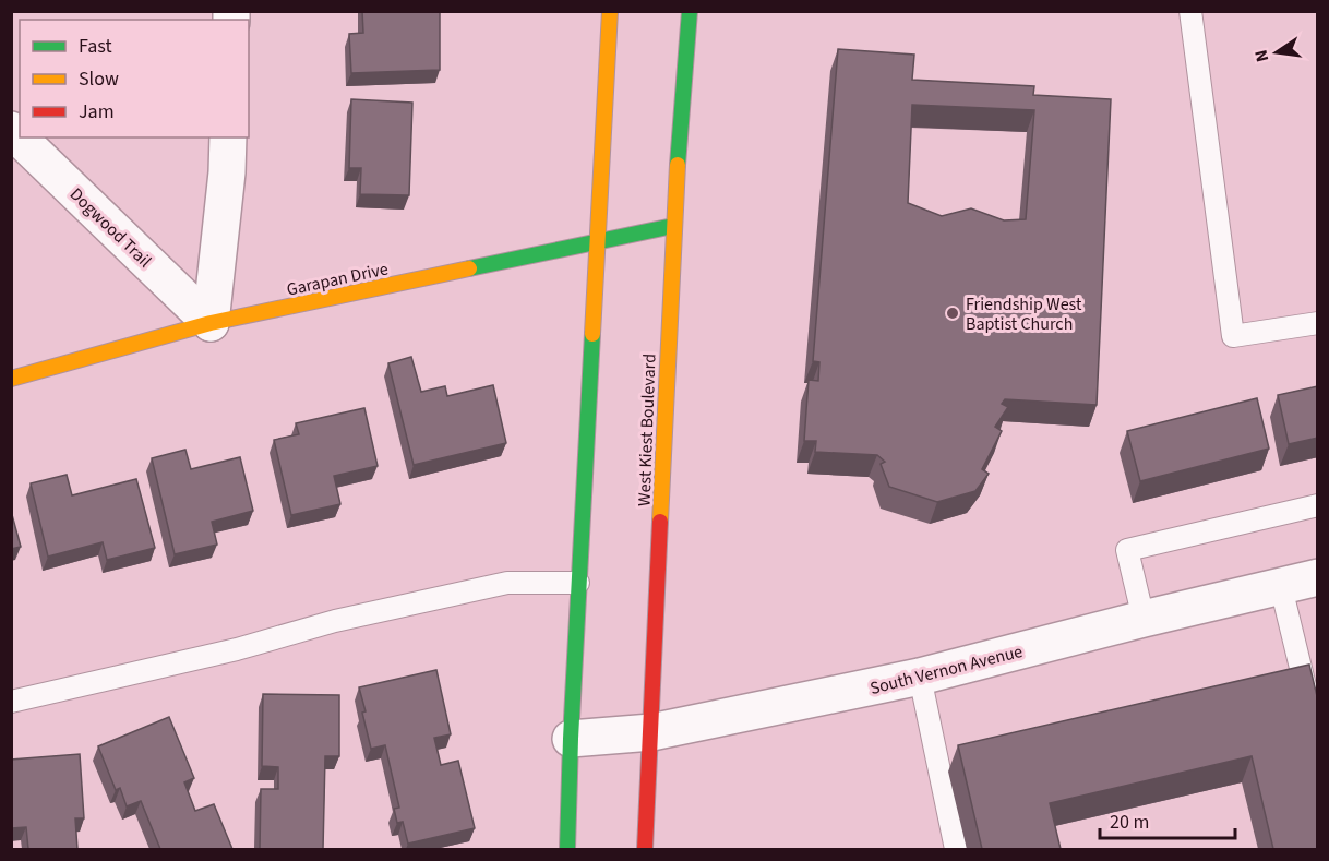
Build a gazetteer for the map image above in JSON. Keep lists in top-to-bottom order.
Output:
{
  "streets": {
    "main road": ["Garapan Drive", "West Kiest Boulevard"],
    "street": ["Dogwood Trail", "South Vernon Avenue"]
  },
  "crossings": [
    ["Dogwood Trail", "Garapan Drive"],
    ["Garapan Drive", "West Kiest Boulevard"],
    ["West Kiest Boulevard", "South Vernon Avenue"]
  ],
  "places": ["Friendship West Baptist Church"],
  "legend": ["Fast", "Slow", "Jam"],
  "scale_bar": "20 m",
  "north": "left"
}
